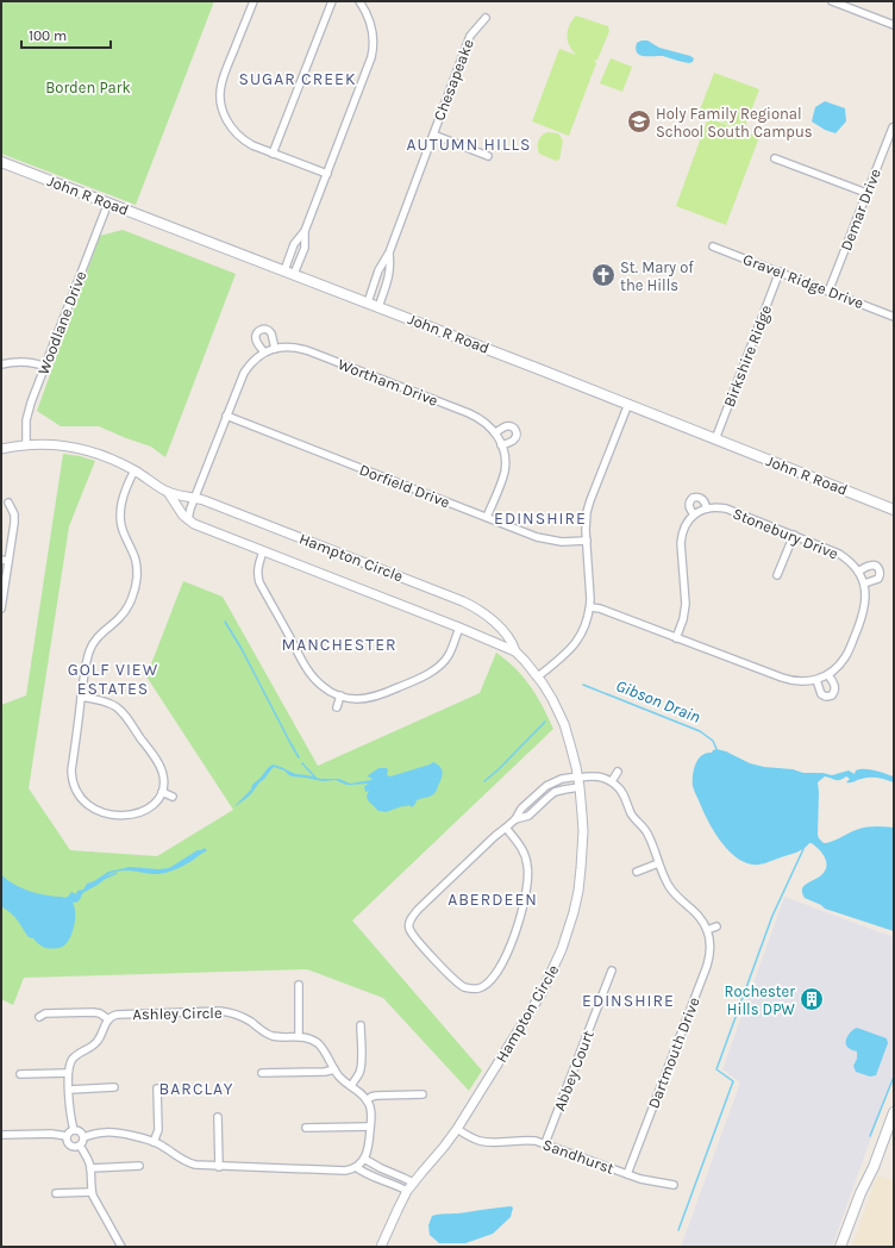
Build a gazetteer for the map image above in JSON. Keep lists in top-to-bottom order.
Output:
{
  "streets": {
    "main road": ["John R Road"],
    "street": [
      "Chesapeake",
      "Demar Drive",
      "Gravel Ridge Drive",
      "Woodlane Drive",
      "Birkshire Ridge",
      "Wortham Drive",
      "Dorfield Drive",
      "Stonebury Drive",
      "Hampton Circle",
      "Ashley Circle",
      "Dartmouth Drive",
      "Abbey Court",
      "Sandhurst"
    ]
  },
  "crossings": [
    ["Chesapeake", "John R Road"],
    ["John R Road", "Woodlane Drive"],
    ["John R Road", "Birkshire Ridge"],
    ["Demar Drive", "Gravel Ridge Drive"],
    ["Gravel Ridge Drive", "Birkshire Ridge"],
    ["Woodlane Drive", "Hampton Circle"],
    ["Wortham Drive", "Dorfield Drive"],
    ["Wortham Drive", "Hampton Circle"],
    ["Hampton Circle", "Sandhurst"],
    ["Dartmouth Drive", "Sandhurst"],
    ["Abbey Court", "Sandhurst"]
  ],
  "districts": [
    "SUGAR CREEK",
    "AUTUMN HILLS",
    "EDINSHIRE",
    "MANCHESTER",
    "GOLF VIEW ESTATES",
    "ABERDEEN",
    "EDINSHIRE",
    "BARCLAY"
  ],
  "water": ["Gibson Drain"],
  "parks": ["Borden Park"],
  "places": {
    "school or university": ["Holy Family Regional School South Campus"],
    "church": ["St. Mary of the Hills"],
    "building": ["Rochester Hills DPW"]
  },
  "scale_bar": "100 m"
}
